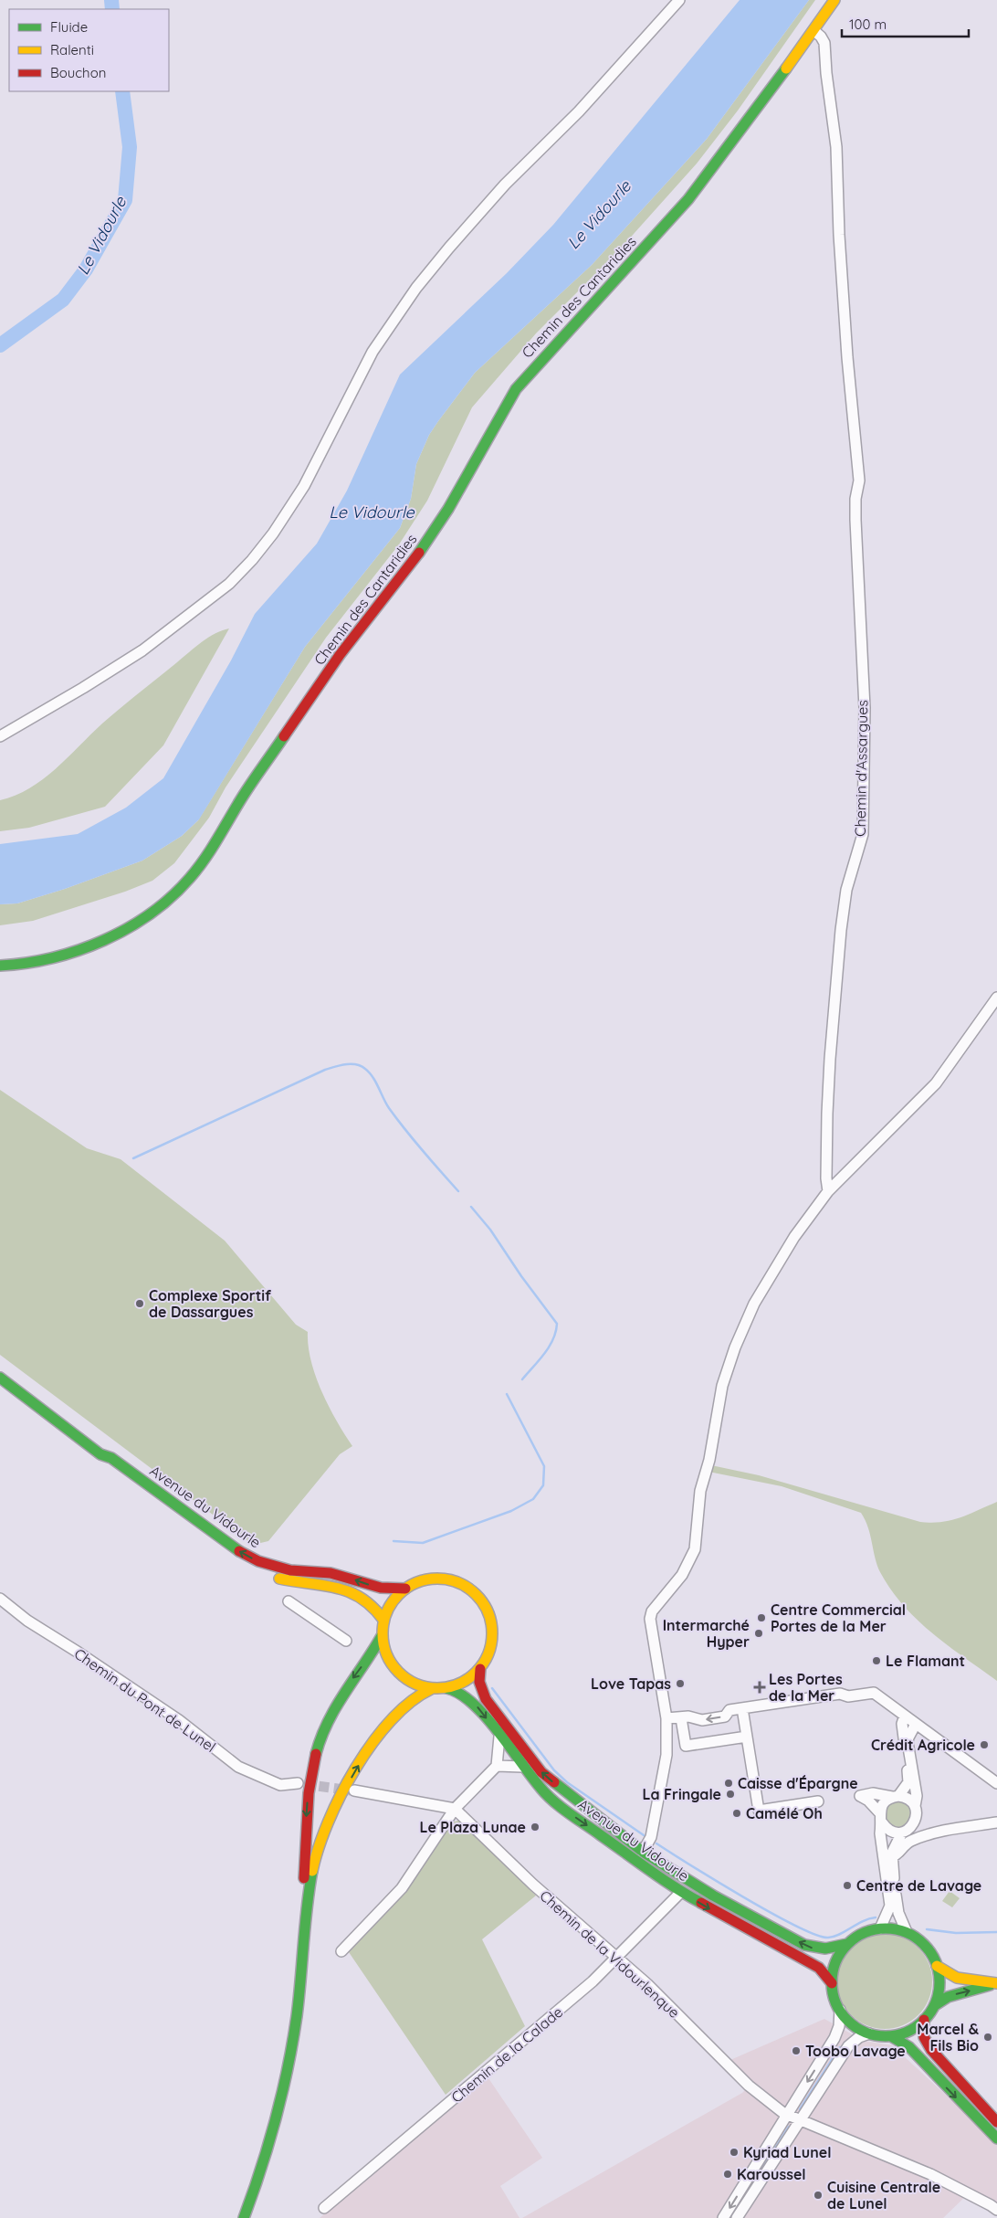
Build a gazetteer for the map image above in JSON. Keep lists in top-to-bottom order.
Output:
{
  "streets": {
    "main road": ["Chemin des Cantaridies", "Avenue du Vidourle"],
    "street": [
      "Chemin d'Assargues",
      "Chemin du Pont de Lunel",
      "Chemin de la Vidourlenque",
      "Chemin de la Calade"
    ]
  },
  "crossings": [
    ["Chemin des Cantaridies", "Chemin d'Assargues"],
    ["Avenue du Vidourle", "Chemin de la Calade"],
    ["Chemin de la Vidourlenque", "Chemin de la Calade"]
  ],
  "water": ["Le Vidourle"],
  "places": {
    "other": [
      "Complexe Sportif de Dassargues",
      "Centre Commercial Portes de la Mer",
      "Intermarché Hyper",
      "Le Flamant",
      "Love Tapas",
      "Crédit Agricole",
      "Caisse d'Épargne",
      "La Fringale",
      "Camélé Oh",
      "Le Plaza Lunae",
      "Centre de Lavage",
      "Marcel & Fils Bio",
      "Toobo Lavage",
      "Kyriad Lunel",
      "Karoussel",
      "Cuisine Centrale de Lunel"
    ],
    "health": ["Les Portes de la Mer"]
  },
  "legend": ["Fluide", "Ralenti", "Bouchon"],
  "scale_bar": "100 m"
}
